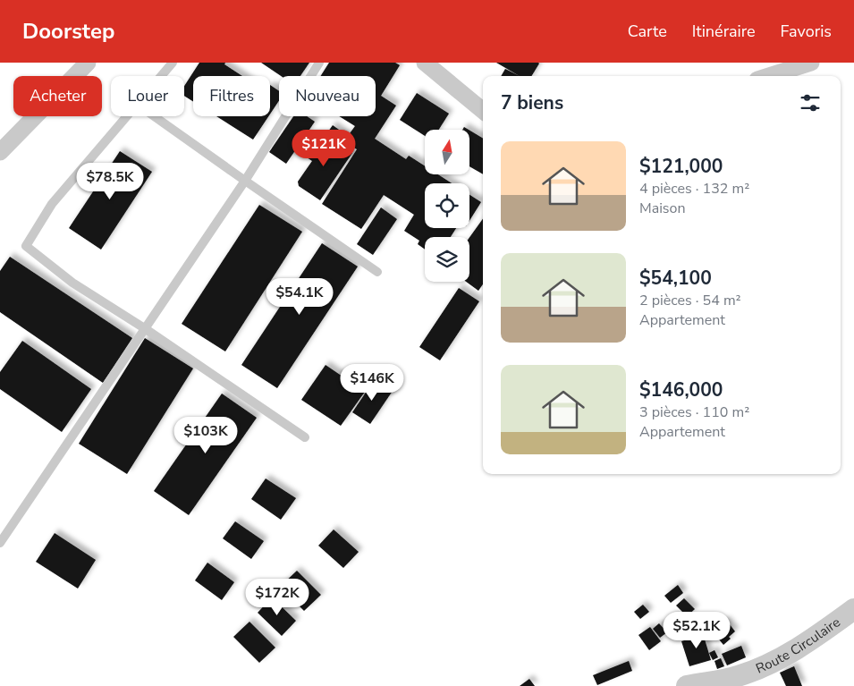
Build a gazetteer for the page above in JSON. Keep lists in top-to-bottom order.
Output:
{
  "streets": {
    "street": ["Route Circulaire"]
  },
  "north": "top",
  "page": {
    "header": "Doorstep",
    "nav": ["Carte", "Itinéraire", "Favoris"],
    "chip": [
      "Acheter",
      "Louer",
      "Filtres",
      "Nouveau"
    ],
    "heading": "7 biens",
    "price": [
      "$121K",
      "$78.5K",
      "$54.1K",
      "$146K",
      "$103K",
      "$172K",
      "$52.1K"
    ],
    "list": [
      {
        "name": "$121,000",
        "note": "4 pièces · 132 m² · Maison"
      },
      {
        "name": "$54,100",
        "note": "2 pièces · 54 m² · Appartement"
      },
      {
        "name": "$146,000",
        "note": "3 pièces · 110 m² · Appartement"
      }
    ]
  }
}
